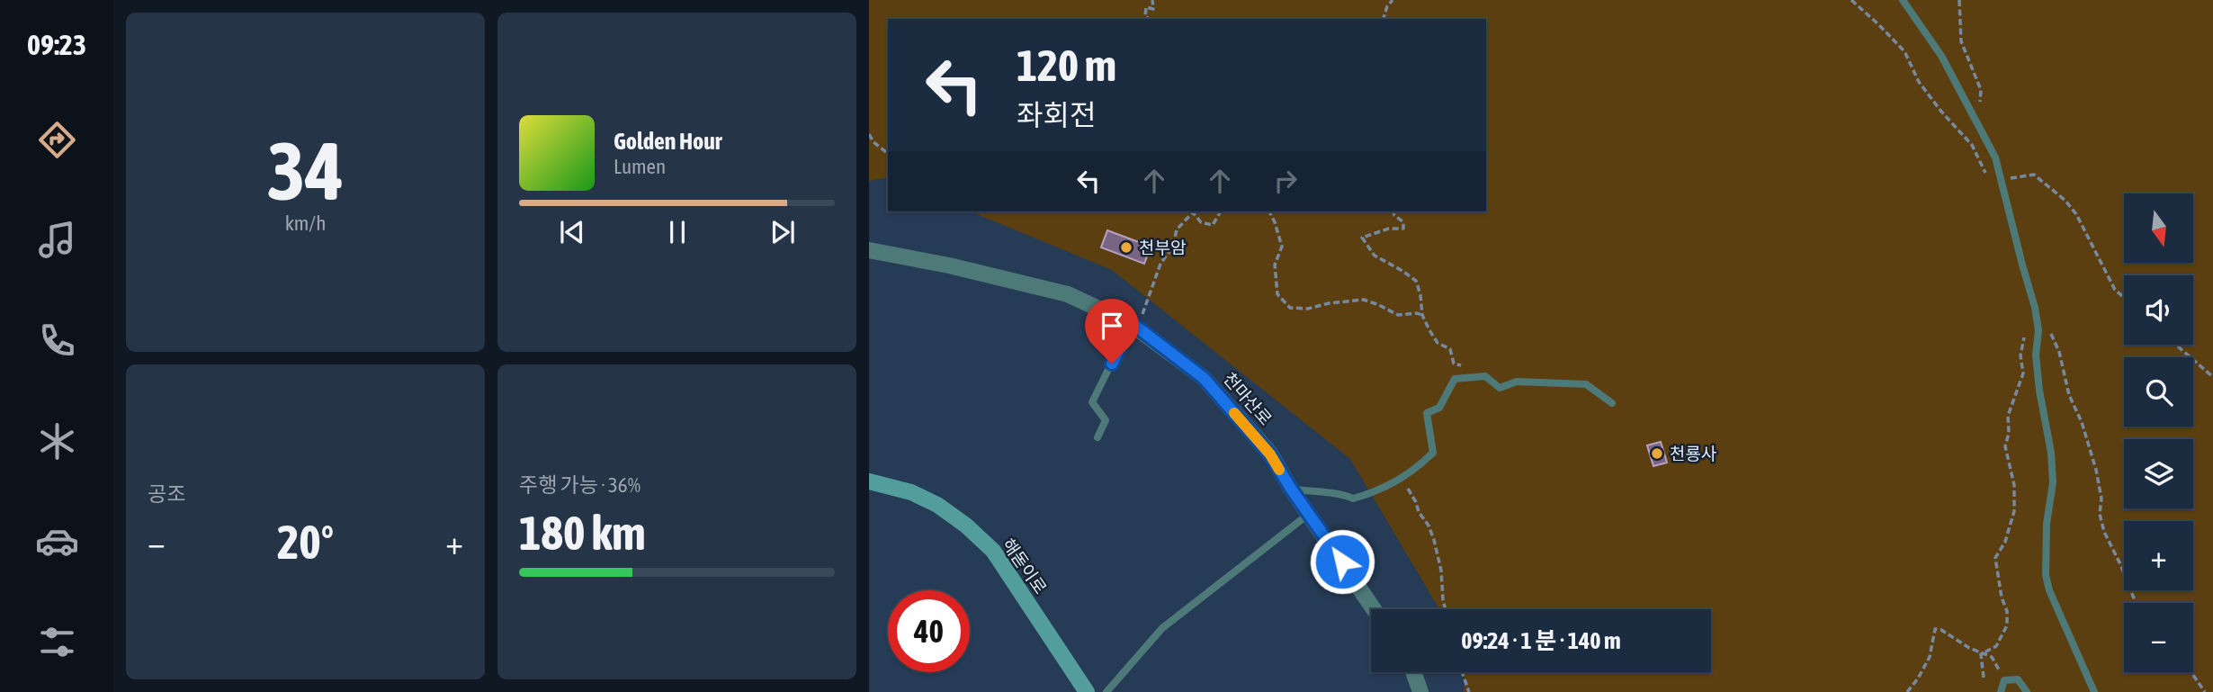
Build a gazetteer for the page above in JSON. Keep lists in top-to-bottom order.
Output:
{
  "streets": {
    "main road": ["해돋이로"],
    "street": ["천마산로"]
  },
  "places": ["천부암", "천룡사"],
  "north": "bottom",
  "page": {
    "tabs": "09:23",
    "tile": [
      ["34", "km/h"],
      "공조",
      ["주행 가능 · 36%", "180 km"]
    ],
    "turn": ["120 m", "좌회전"],
    "song": ["Golden Hour", "Lumen"],
    "map_buttons": ["+", "−"],
    "heat": ["−", "20°", "+"],
    "limit": "40",
    "trip": "09:24 · 1 분 · 140 m"
  }
}
